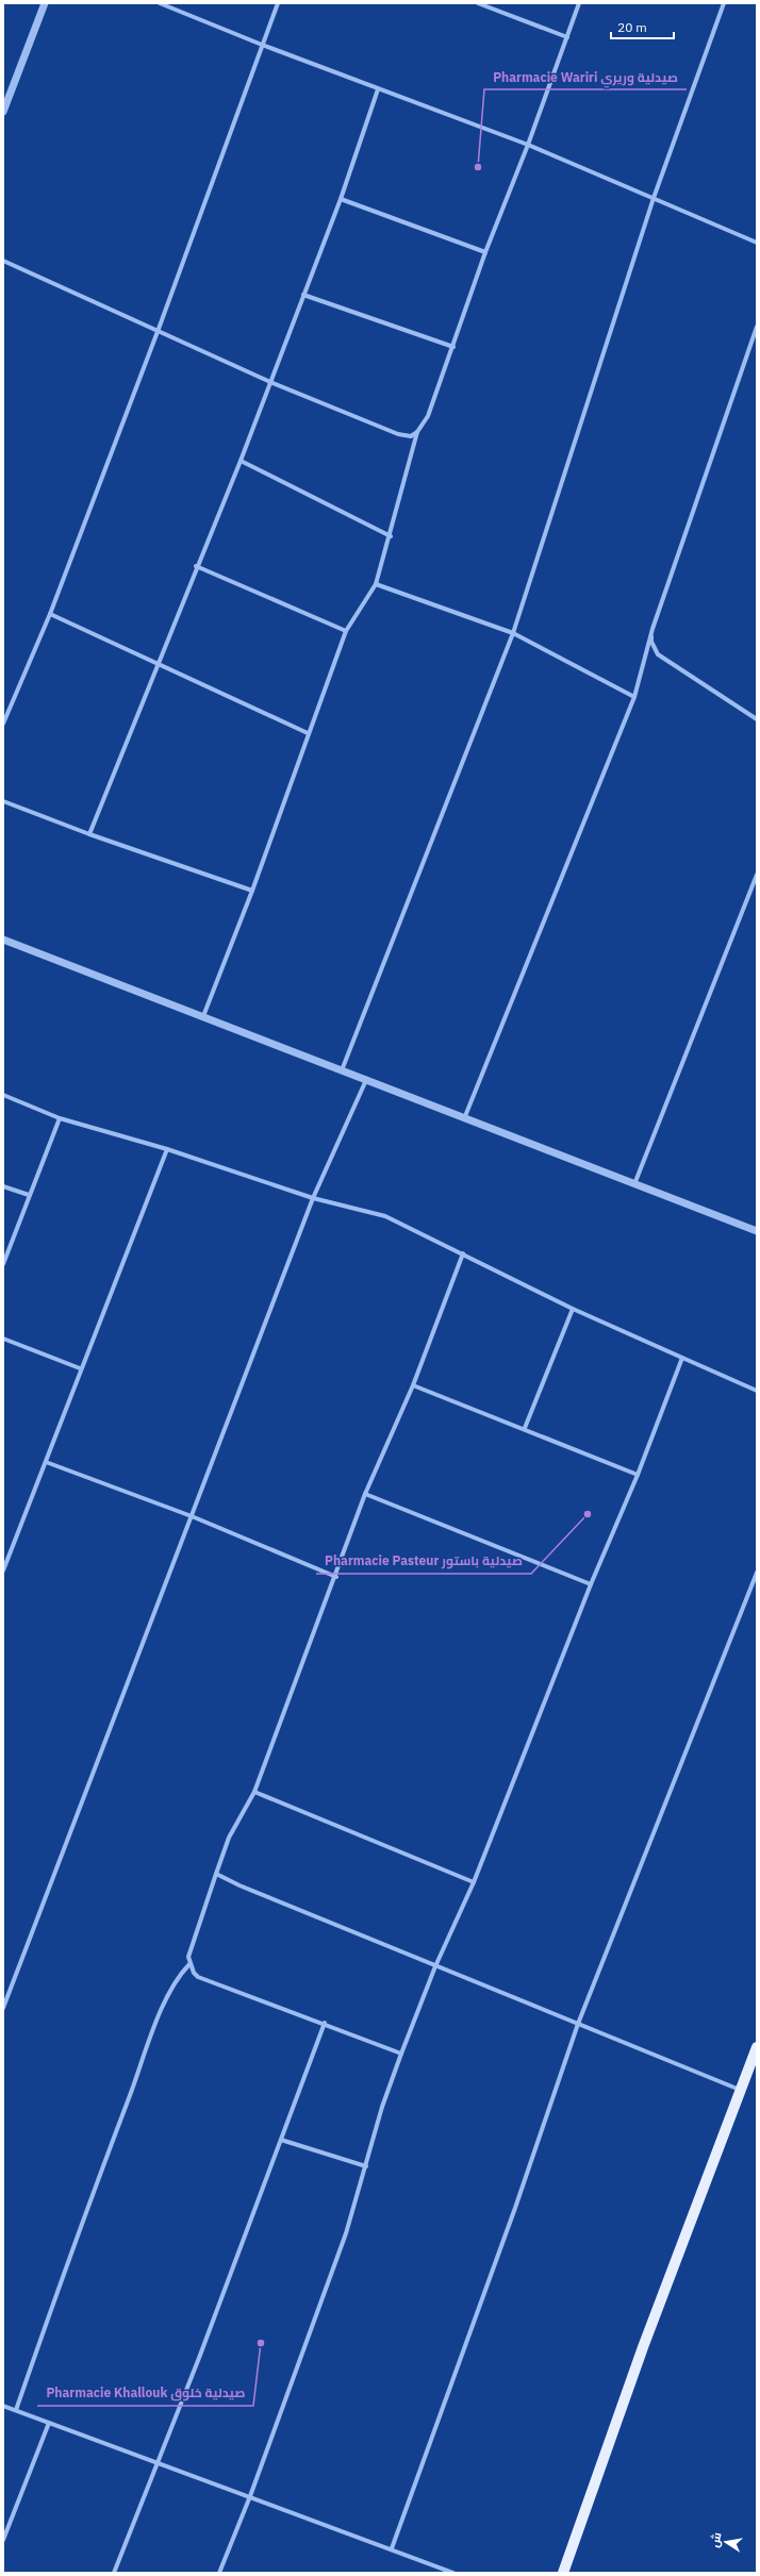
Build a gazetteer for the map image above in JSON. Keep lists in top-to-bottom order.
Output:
{
  "places": ["Pharmacie Wariri صيدلية وريري", "Pharmacie Pasteur صيدلية باستور", "Pharmacie Khallouk صيدلية خلوق"],
  "scale_bar": "20 m",
  "north": "left"
}
